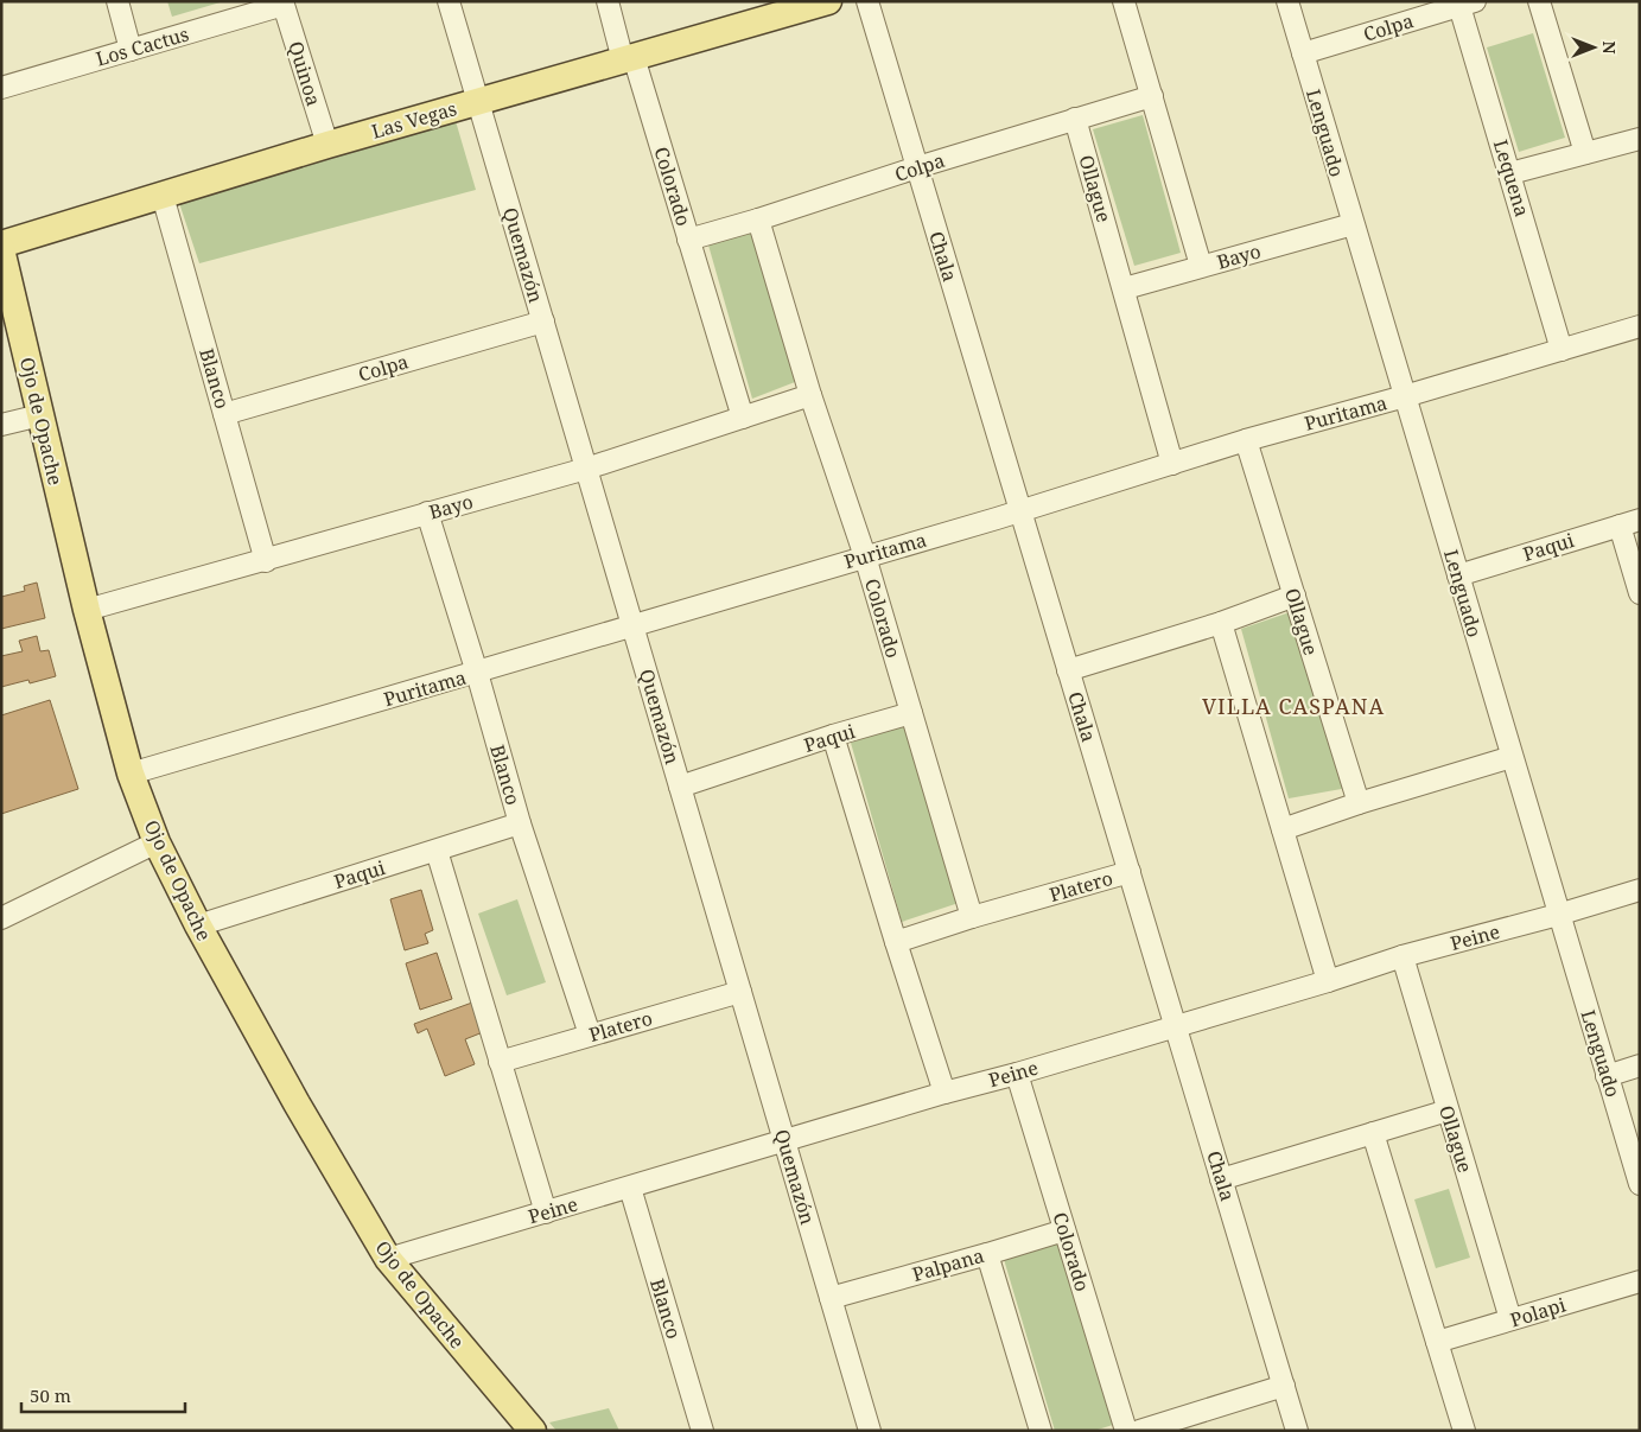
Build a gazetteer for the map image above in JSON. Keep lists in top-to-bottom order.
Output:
{
  "streets": {
    "main road": ["Las Vegas", "Ojo de Opache"],
    "street": [
      "Colpa",
      "Los Cactus",
      "Quinoa",
      "Lenguado",
      "Lequena",
      "Colorado",
      "Ollague",
      "Quemazón",
      "Chala",
      "Bayo",
      "Blanco",
      "Puritama",
      "Paqui",
      "Platero",
      "Peine",
      "Palpana",
      "Polapi"
    ]
  },
  "crossings": [
    ["Colpa", "Lenguado"],
    ["Colpa", "Lequena"],
    ["Colpa", "Colorado"],
    ["Colpa", "Ollague"],
    ["Colpa", "Quemazón"],
    ["Colpa", "Chala"],
    ["Colpa", "Blanco"],
    ["Los Cactus", "Quinoa"],
    ["Quinoa", "Las Vegas"],
    ["Las Vegas", "Colorado"],
    ["Las Vegas", "Quemazón"],
    ["Las Vegas", "Blanco"],
    ["Las Vegas", "Ojo de Opache"],
    ["Lenguado", "Bayo"],
    ["Lenguado", "Puritama"],
    ["Lenguado", "Paqui"],
    ["Lenguado", "Peine"],
    ["Lequena", "Puritama"],
    ["Colorado", "Bayo"],
    ["Colorado", "Puritama"],
    ["Colorado", "Paqui"],
    ["Colorado", "Platero"],
    ["Colorado", "Peine"],
    ["Colorado", "Palpana"],
    ["Ollague", "Bayo"],
    ["Ollague", "Puritama"],
    ["Ollague", "Peine"],
    ["Ollague", "Polapi"],
    ["Quemazón", "Bayo"],
    ["Quemazón", "Puritama"],
    ["Quemazón", "Paqui"],
    ["Quemazón", "Platero"],
    ["Quemazón", "Peine"],
    ["Quemazón", "Palpana"],
    ["Chala", "Puritama"],
    ["Chala", "Platero"],
    ["Chala", "Peine"],
    ["Bayo", "Blanco"],
    ["Bayo", "Ojo de Opache"],
    ["Blanco", "Puritama"],
    ["Blanco", "Paqui"],
    ["Blanco", "Platero"],
    ["Blanco", "Peine"],
    ["Puritama", "Ojo de Opache"],
    ["Ojo de Opache", "Paqui"],
    ["Ojo de Opache", "Peine"]
  ],
  "districts": ["VILLA CASPANA"],
  "scale_bar": "50 m",
  "north": "right"
}
